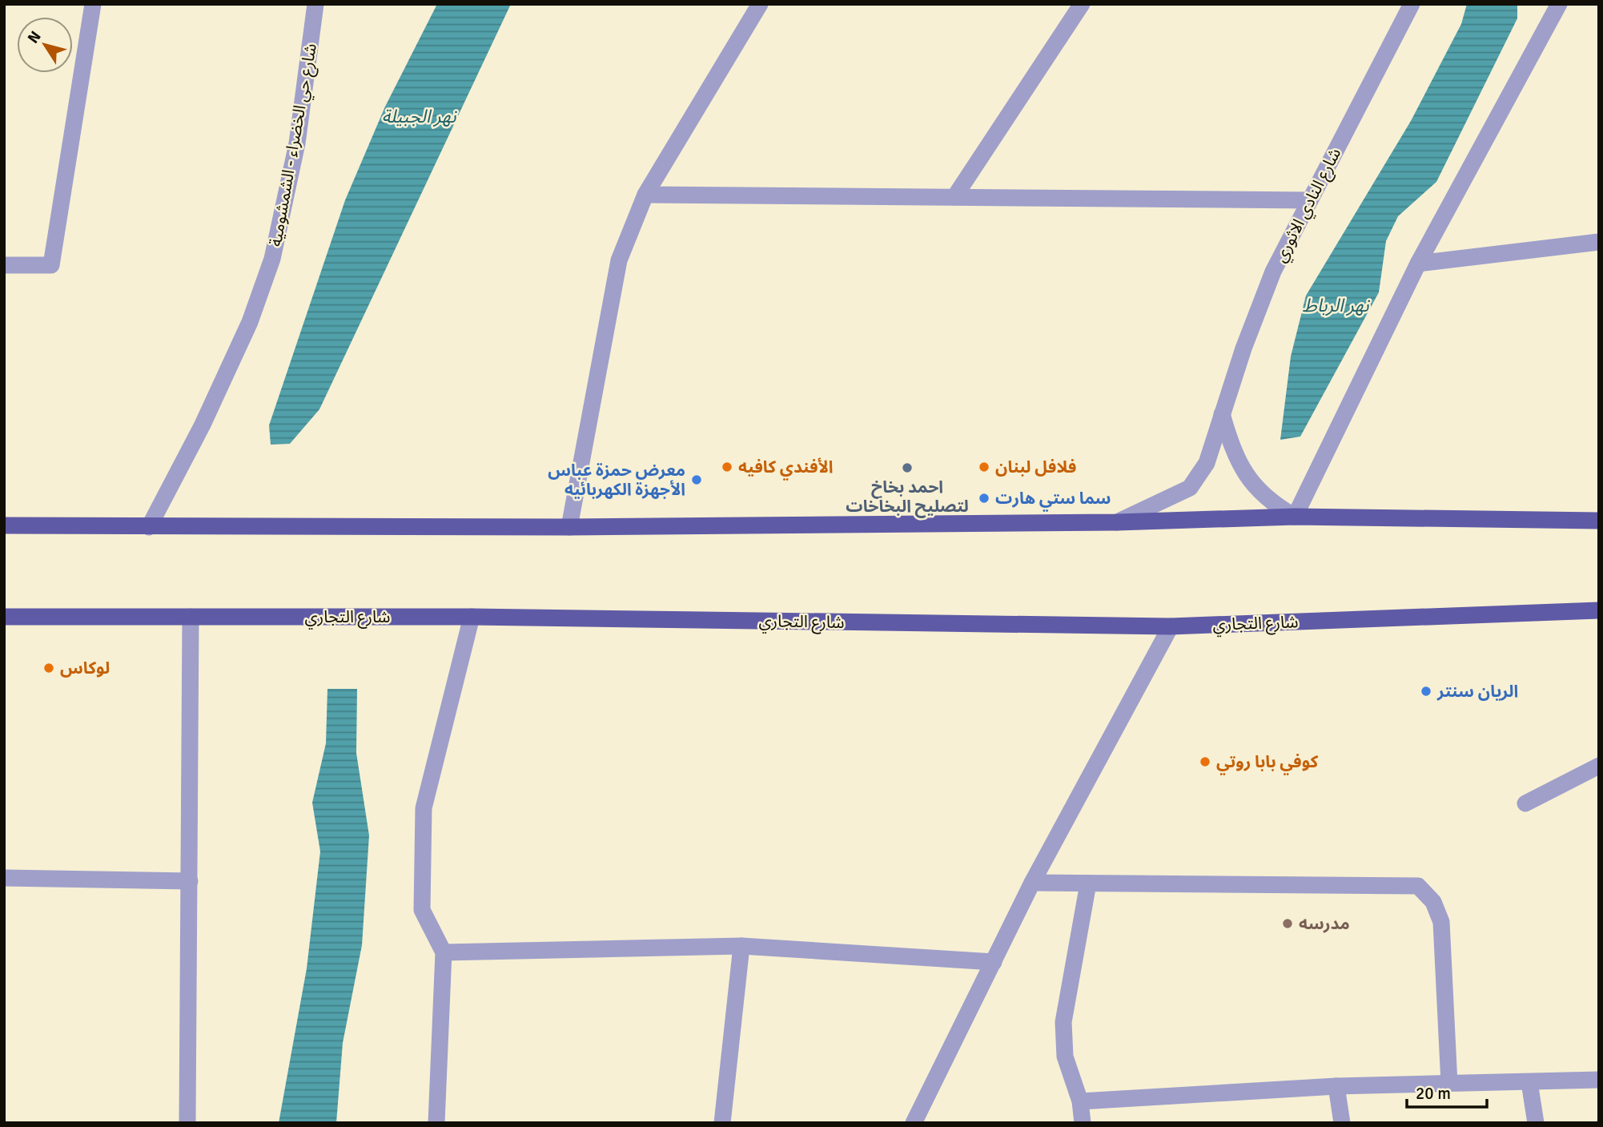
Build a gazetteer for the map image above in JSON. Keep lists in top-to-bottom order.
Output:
{
  "streets": {
    "main road": ["شارع التجاري"],
    "street": ["شارع حي الخضراء - الشمشومية", "شارع النادي الاثوري"]
  },
  "water": ["نهر الجبيلة", "نهر الرباط"],
  "places": [
    "الأفندي كافيه",
    "فلافل لبنان",
    "احمد بخاخ لتصليح البخاخات",
    "معرض حمزة عباس الأجهزة الكهربائيه",
    "سما ستي هارت",
    "لوكاس",
    "الريان سنتر",
    "كوفي بابا روتي",
    "مدرسه"
  ],
  "scale_bar": "20 m",
  "north": "top left"
}
